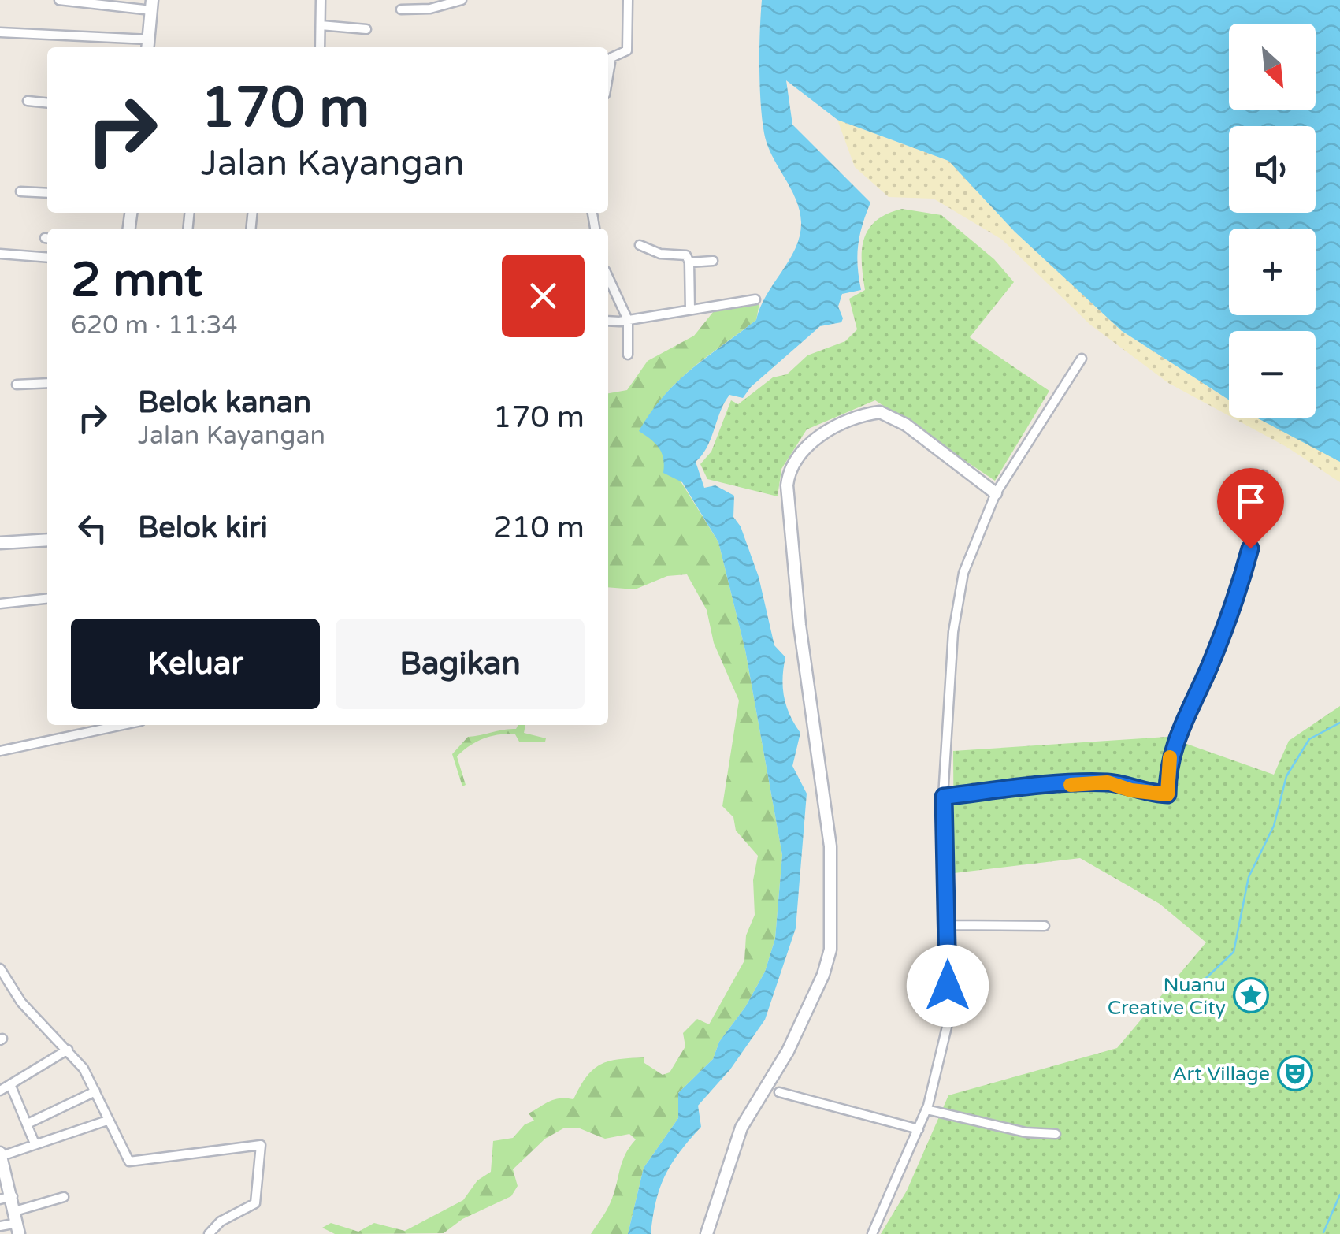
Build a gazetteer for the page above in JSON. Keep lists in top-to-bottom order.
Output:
{
  "places": {
    "place": ["Nuanu Creative City"],
    "theatre": ["Art Village"]
  },
  "north": "bottom right",
  "page": {
    "map_buttons": ["+", "−"],
    "turn": ["170 m", "Jalan Kayangan"],
    "heading": ["2 mnt", "620 m · 11:34"],
    "list": [
      {
        "name": "Belok kanan",
        "note": "Jalan Kayangan",
        "value": "170 m"
      },
      {
        "name": "Belok kiri",
        "value": "210 m"
      }
    ],
    "buttons": ["Keluar", "Bagikan"]
  }
}
